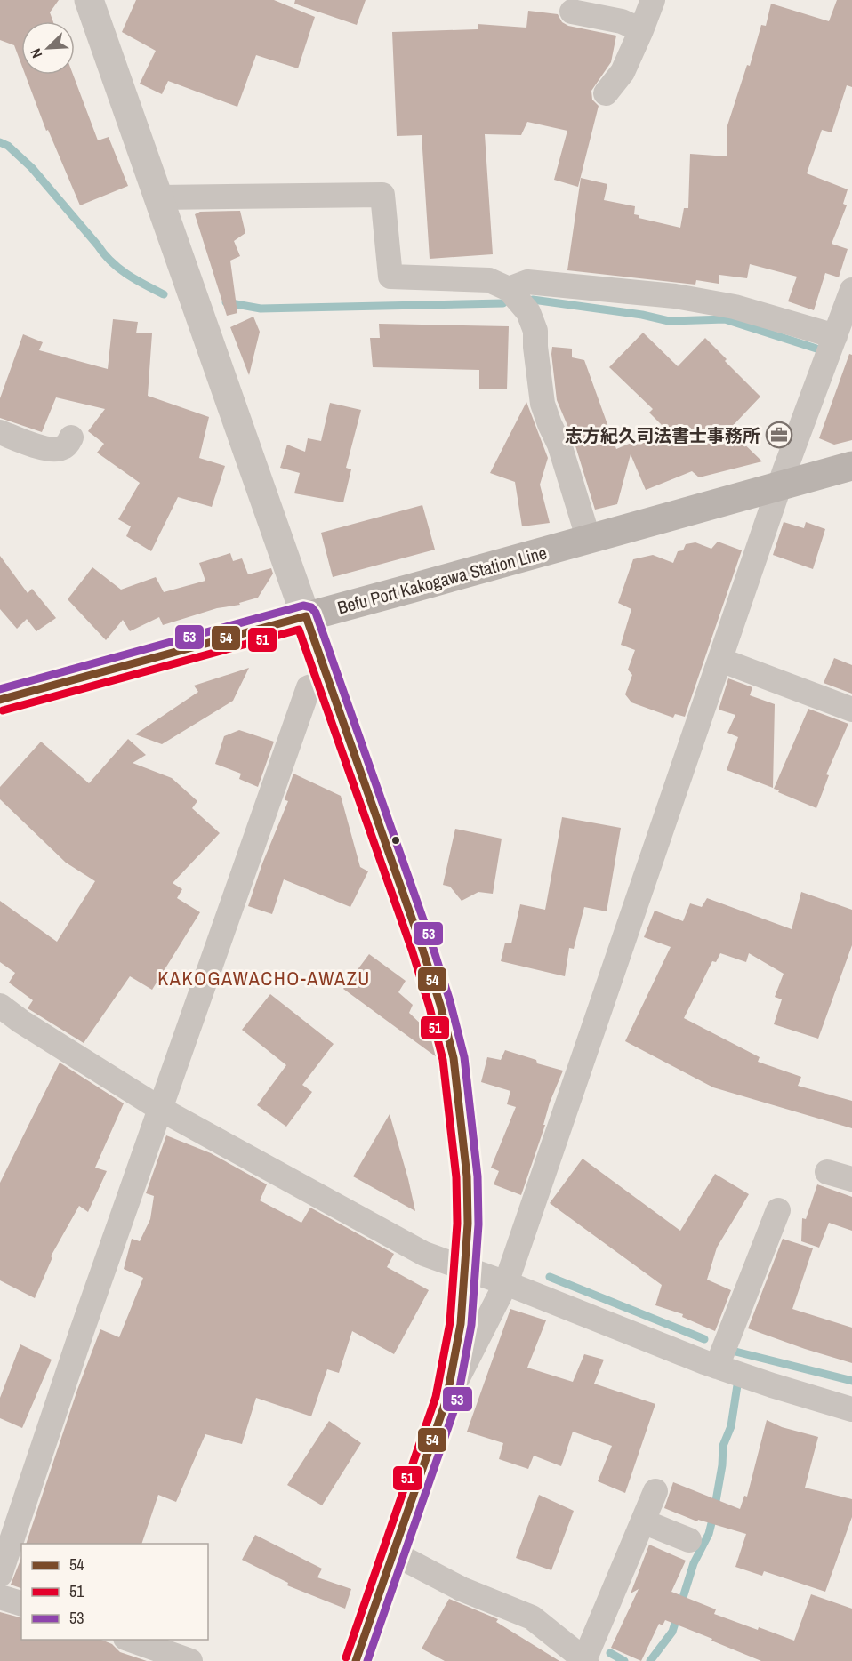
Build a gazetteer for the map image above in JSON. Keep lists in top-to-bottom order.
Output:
{
  "streets": {
    "main road": ["Befu Port Kakogawa Station Line"]
  },
  "districts": ["KAKOGAWACHO-AWAZU"],
  "places": {
    "office": ["志方紀久司法書士事務所"]
  },
  "lines": ["transit line 53", "transit line 54", "transit line 51"],
  "legend": ["54", "51", "53"],
  "north": "bottom left"
}
